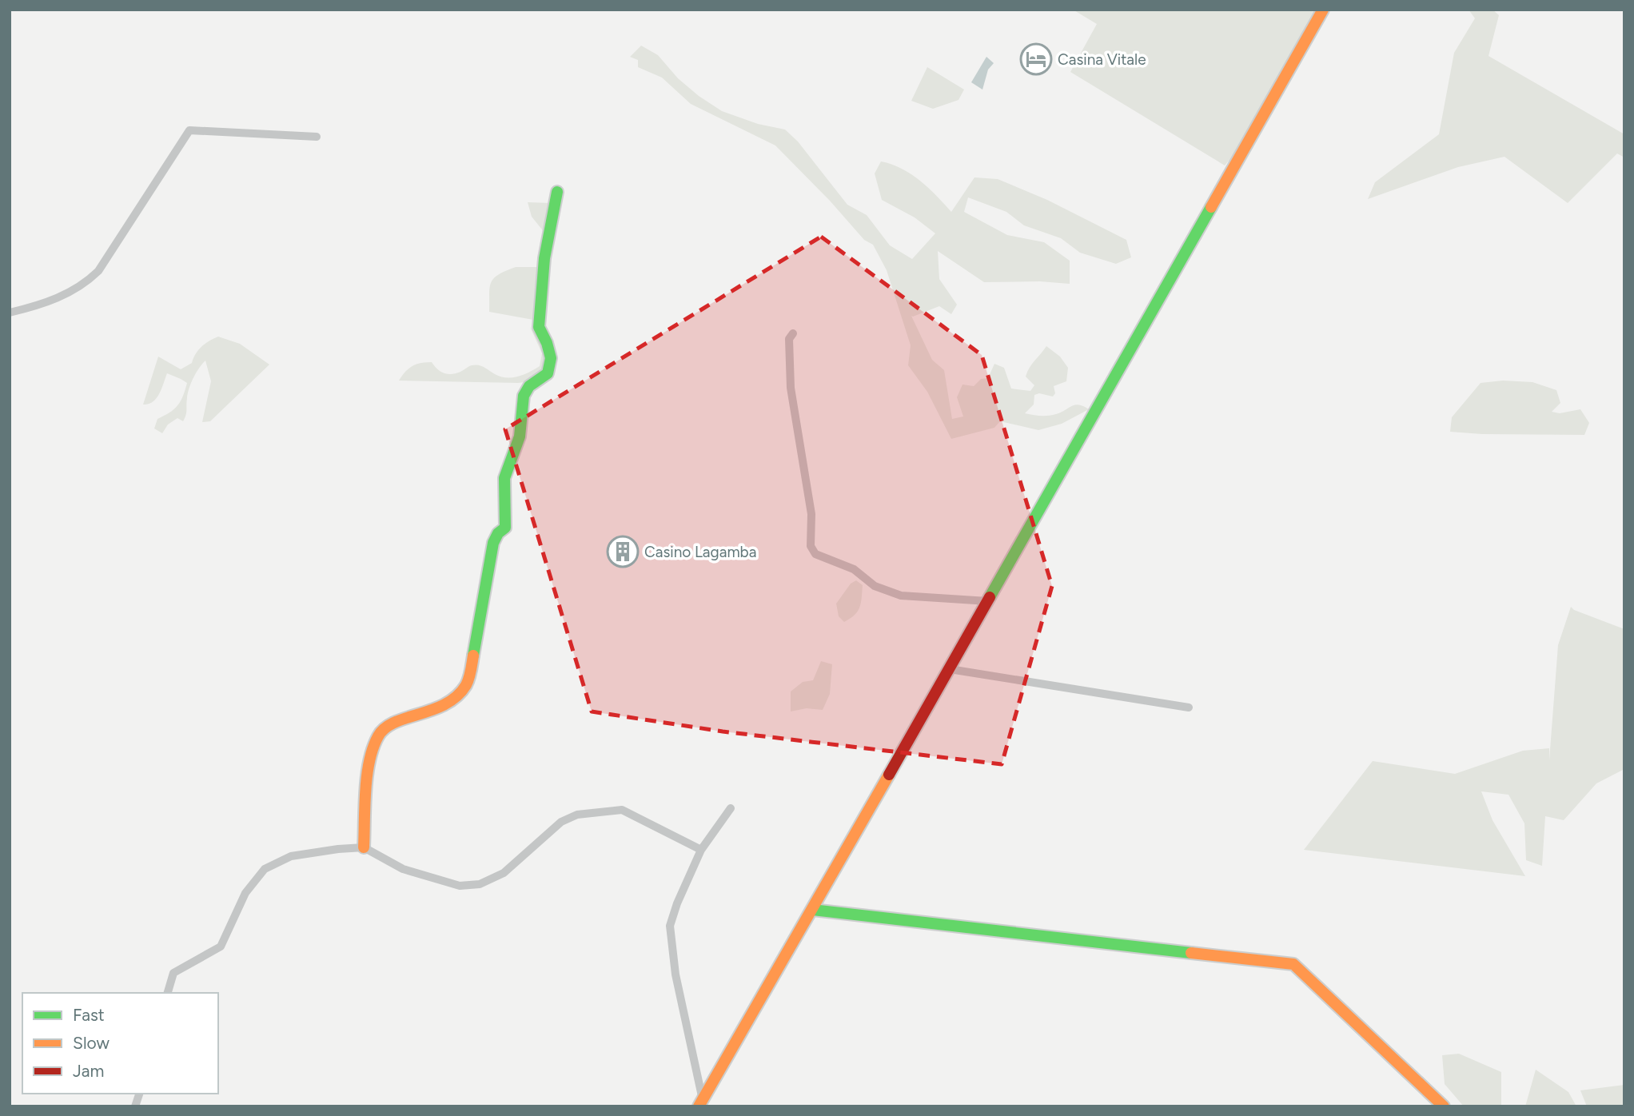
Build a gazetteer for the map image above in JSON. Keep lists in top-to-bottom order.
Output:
{
  "places": {
    "hotel": ["Casina Vitale"],
    "building": ["Casino Lagamba"]
  },
  "legend": ["Fast", "Slow", "Jam"]
}
